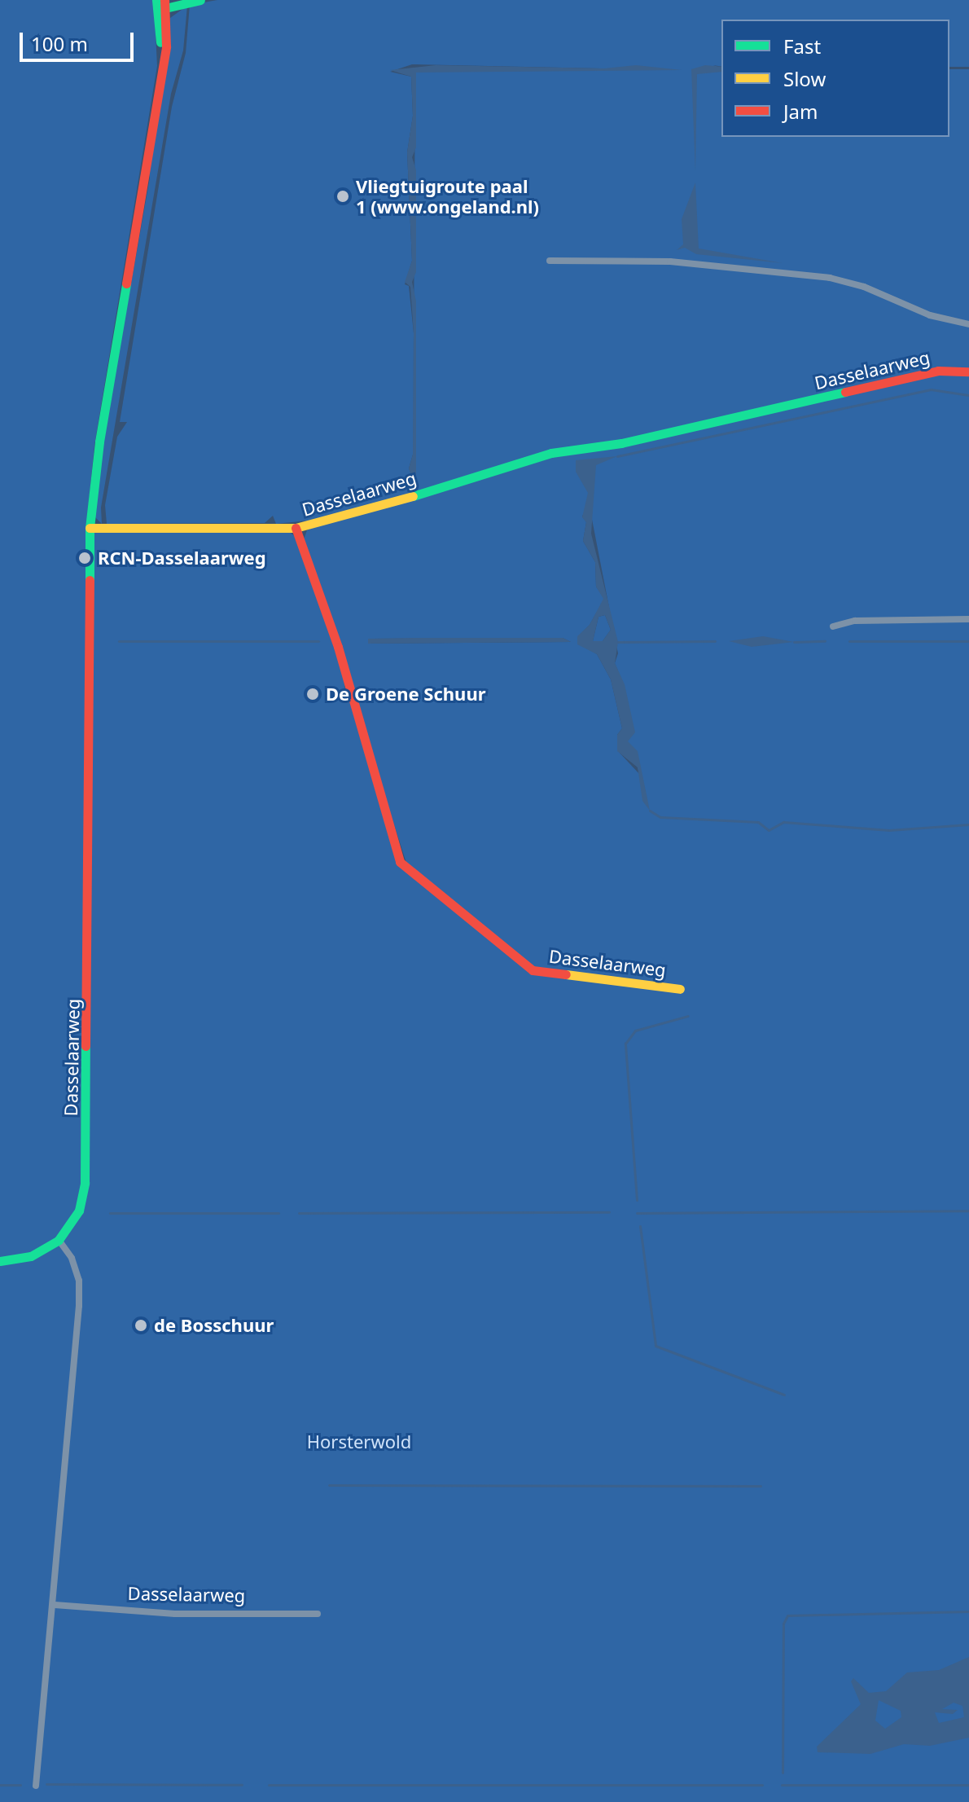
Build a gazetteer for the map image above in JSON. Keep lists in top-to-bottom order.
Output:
{
  "streets": {
    "street": ["Dasselaarweg"]
  },
  "parks": ["Horsterwold"],
  "places": [
    "Vliegtuigroute paal 1 (www.ongeland.nl)",
    "RCN-Dasselaarweg",
    "De Groene Schuur",
    "de Bosschuur"
  ],
  "legend": ["Fast", "Slow", "Jam"],
  "scale_bar": "100 m"
}
